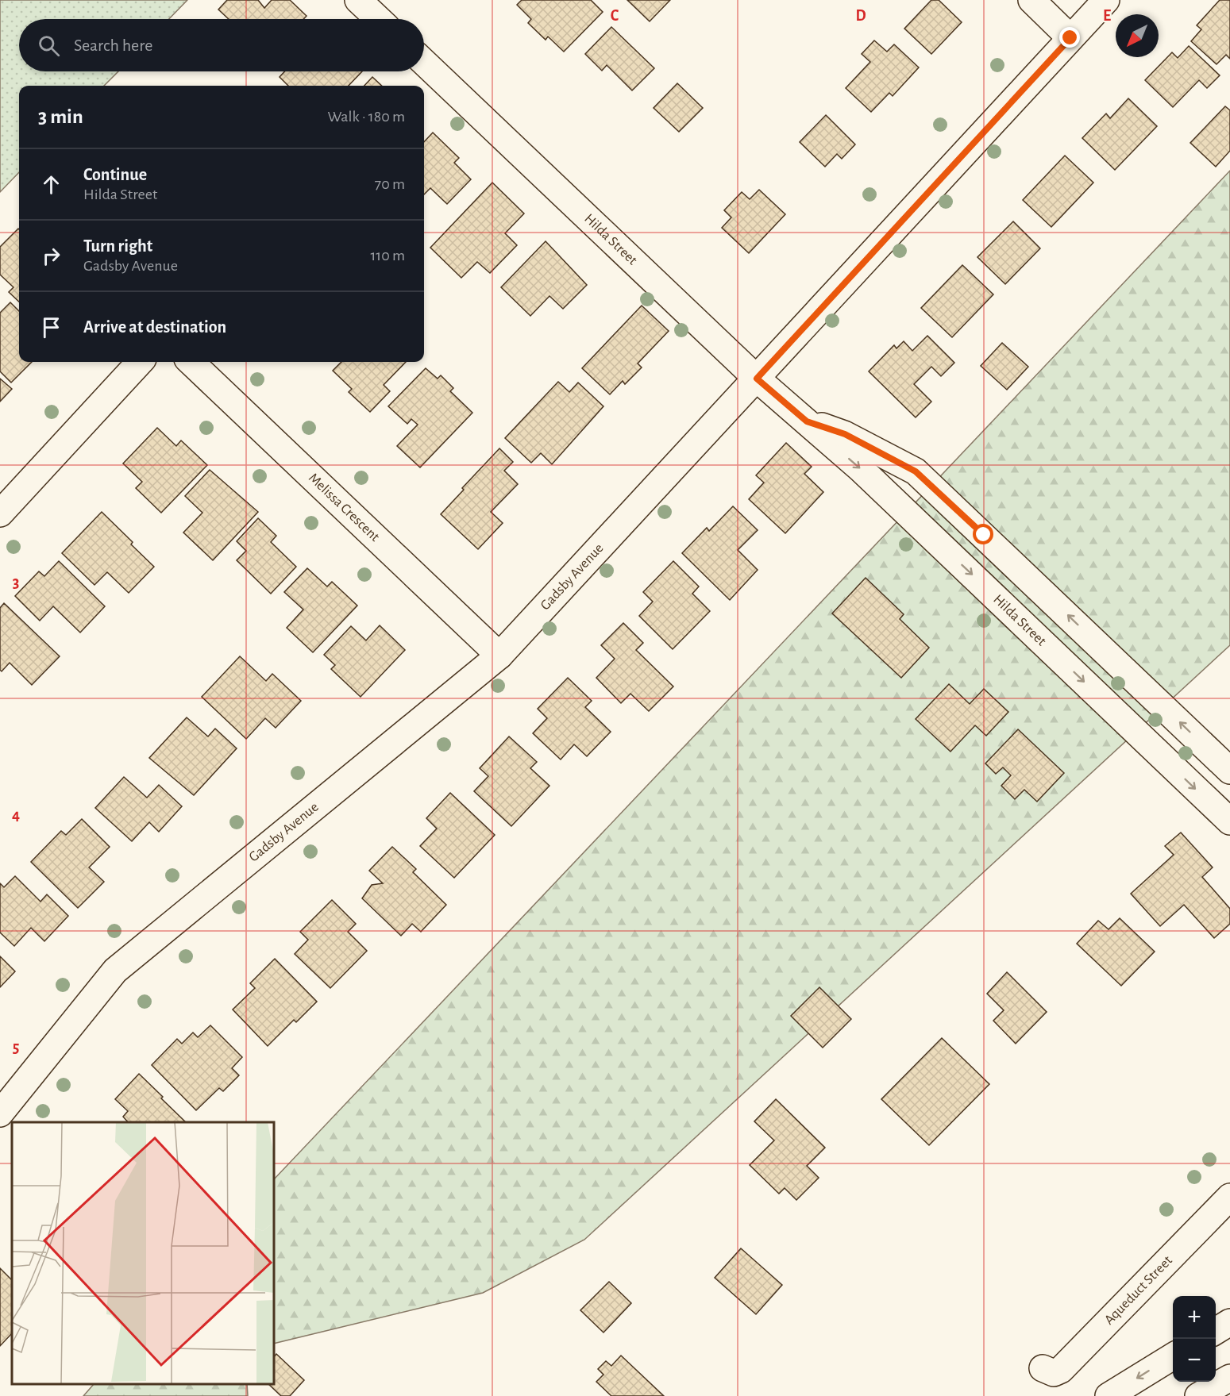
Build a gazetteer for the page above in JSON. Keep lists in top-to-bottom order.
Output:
{
  "streets": {
    "street": [
      "Hilda Street",
      "Melissa Crescent",
      "Gadsby Avenue",
      "Aqueduct Street"
    ]
  },
  "crossings": [
    ["Hilda Street", "Gadsby Avenue"],
    ["Melissa Crescent", "Gadsby Avenue"]
  ],
  "north": "bottom left",
  "page": {
    "search": "Search here",
    "heading": ["3 min", "Walk · 180 m"],
    "list": [
      ["Continue", "Hilda Street", "70 m"],
      ["Turn right", "Gadsby Avenue", "110 m"],
      "Arrive at destination"
    ],
    "map_buttons": ["+", "−"]
  },
  "grid": {
    "columns": ["C", "D", "E"],
    "rows": ["3", "4", "5"]
  }
}
